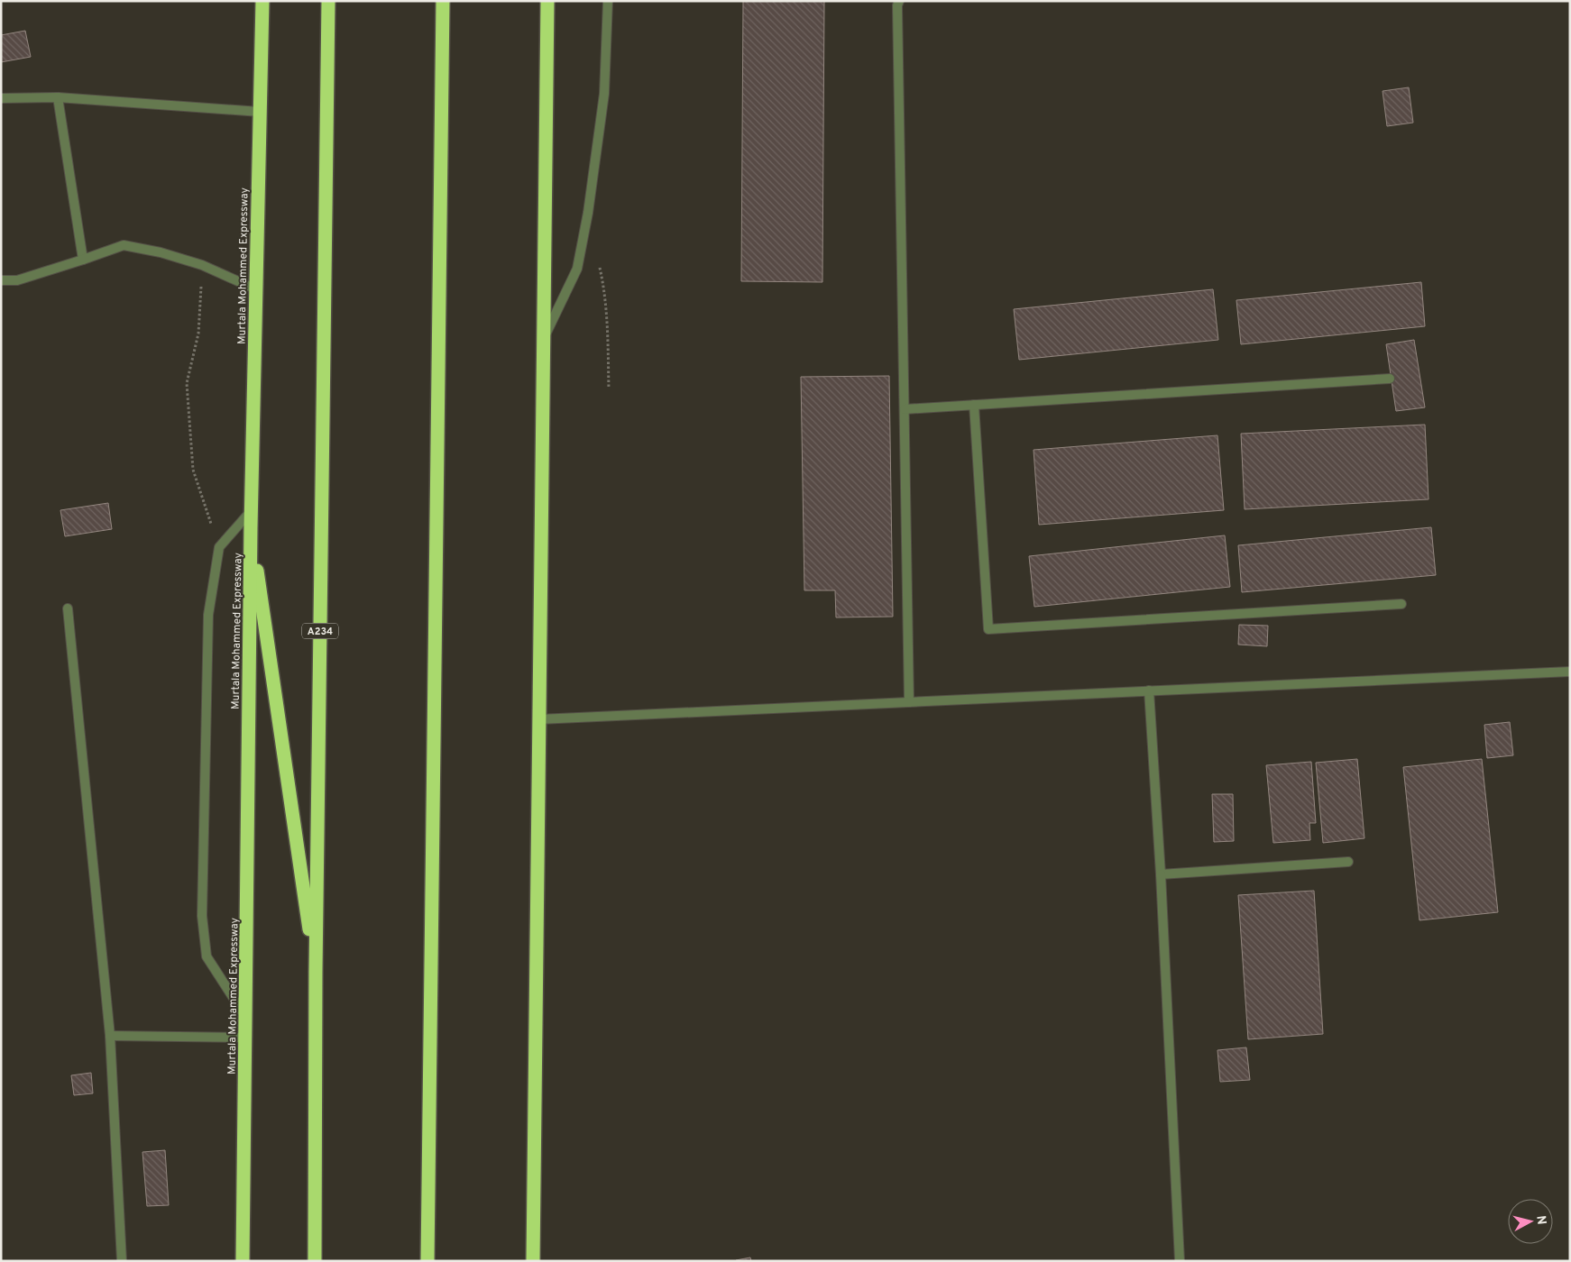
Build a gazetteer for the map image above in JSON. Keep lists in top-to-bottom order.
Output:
{
  "streets": {
    "highway": ["Murtala Mohammed Expressway", "A234"]
  },
  "north": "right"
}
